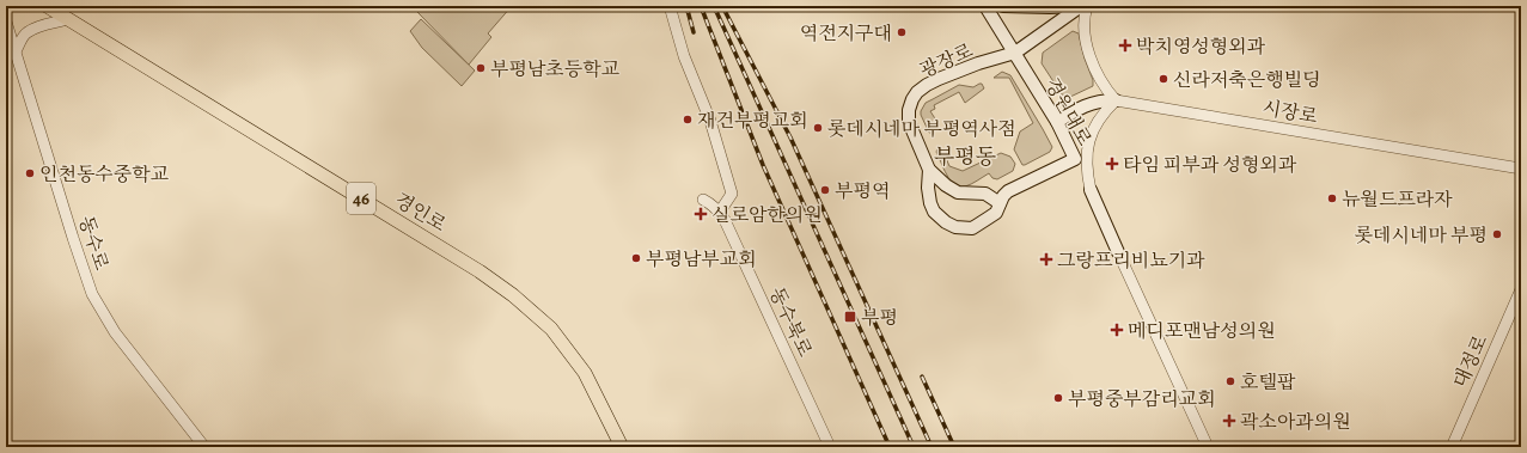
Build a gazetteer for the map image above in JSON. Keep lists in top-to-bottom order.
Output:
{
  "streets": {
    "main road": [
      "광장로",
      "경원대로",
      "시장로",
      "46",
      "경인로"
    ],
    "street": ["동수로", "동수북로", "대정로"]
  },
  "crossings": [
    ["광장로", "경원대로"],
    ["경원대로", "시장로"]
  ],
  "districts": ["부평동"],
  "places": {
    "other": [
      "역전지구대",
      "부평남초등학교",
      "신라저축은행빌딩",
      "재건부평교회",
      "롯데시네마 부평역사점",
      "인천동수중학교",
      "부평역",
      "뉴월드프라자",
      "롯데시네마 부평",
      "부평남부교회",
      "호텔팝",
      "부평중부감리교회"
    ],
    "health": [
      "박치영성형외과",
      "타임 피부과 성형외과",
      "실로암한의원",
      "그랑프리비뇨기과",
      "메디포맨남성의원",
      "곽소아과의원"
    ],
    "transit": ["부평"]
  }
}
